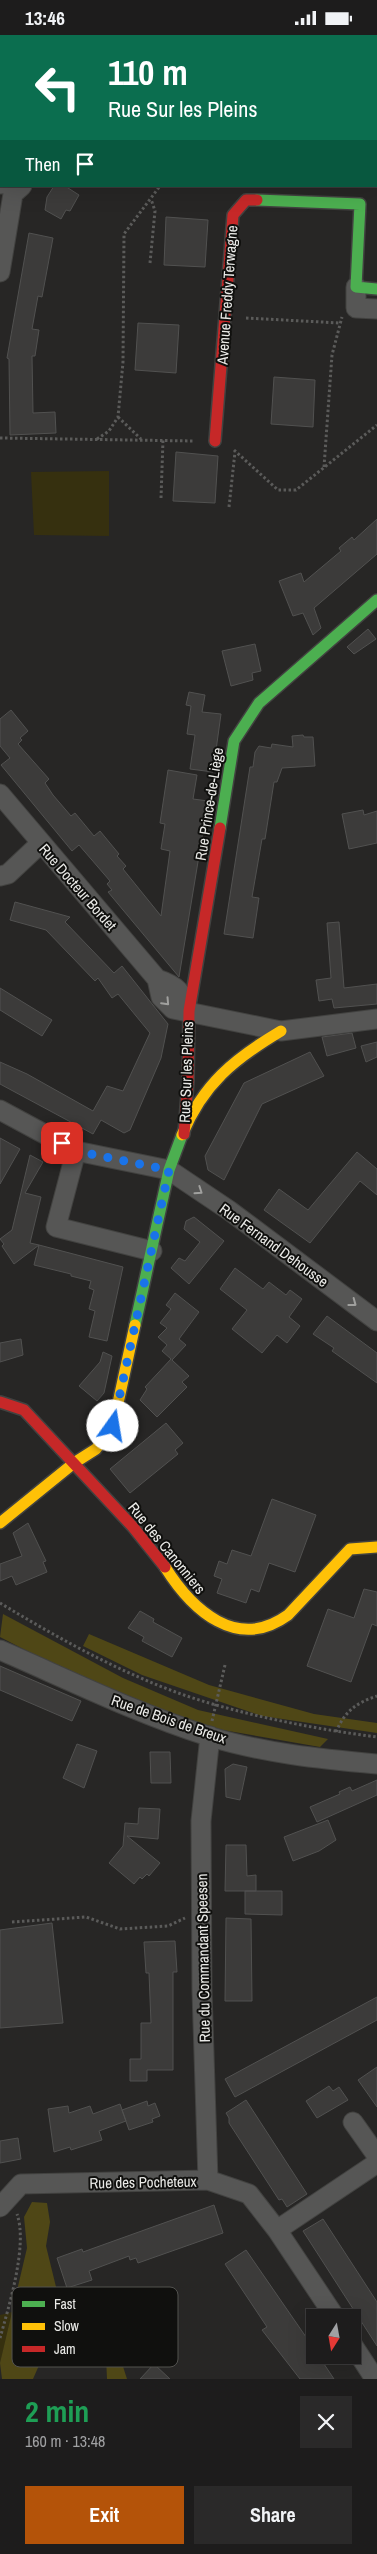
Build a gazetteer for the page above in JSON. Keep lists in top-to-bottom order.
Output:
{
  "streets": {
    "street": [
      "Avenue Freddy Terwagne",
      "Rue Prince-de-Liège",
      "Rue Docteur Bordet",
      "Rue Sur les Pleins",
      "Rue Fernand Dehousse",
      "Rue des Canonniers",
      "Rue de Bois de Breux",
      "Rue du Commandant Speesen",
      "Rue des Pocheteux"
    ]
  },
  "crossings": [
    ["Rue Prince-de-Liège", "Rue Docteur Bordet"],
    ["Rue Prince-de-Liège", "Rue Sur les Pleins"],
    ["Rue Docteur Bordet", "Rue Sur les Pleins"],
    ["Rue Sur les Pleins", "Rue Fernand Dehousse"],
    ["Rue Sur les Pleins", "Rue des Canonniers"],
    ["Rue de Bois de Breux", "Rue du Commandant Speesen"],
    ["Rue du Commandant Speesen", "Rue des Pocheteux"]
  ],
  "one_way": ["Rue Fernand Dehousse"],
  "legend": ["Fast", "Slow", "Jam"],
  "north": "bottom",
  "page": {
    "status": "13:46",
    "turn": ["110 m", "Rue Sur les Pleins"],
    "then": "Then",
    "heading": ["2 min", "160 m · 13:48"],
    "buttons": ["Exit", "Share"]
  }
}
